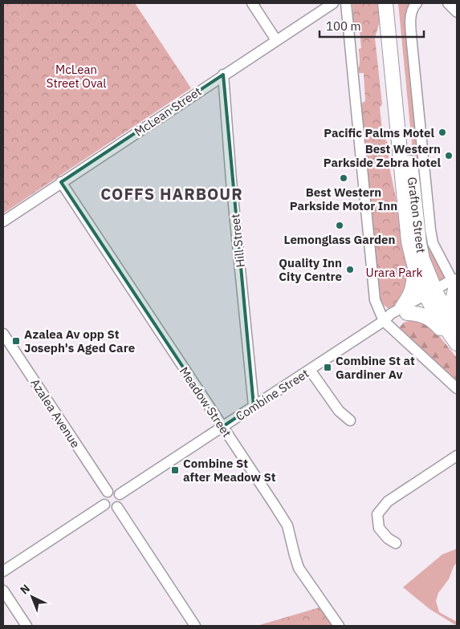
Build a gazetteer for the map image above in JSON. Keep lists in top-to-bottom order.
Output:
{
  "streets": {
    "highway": ["Grafton Street"],
    "street": [
      "McLean Street",
      "Hill Street",
      "Combine Street",
      "Meadow Street",
      "Azalea Avenue"
    ]
  },
  "crossings": [
    ["McLean Street", "Hill Street"],
    ["McLean Street", "Meadow Street"],
    ["Grafton Street", "Combine Street"],
    ["Hill Street", "Combine Street"],
    ["Combine Street", "Meadow Street"],
    ["Combine Street", "Azalea Avenue"]
  ],
  "districts": ["COFFS HARBOUR"],
  "parks": ["McLean Street Oval", "Urara Park"],
  "places": {
    "other": [
      "Pacific Palms Motel",
      "Best Western Parkside Zebra hotel",
      "Best Western Parkside Motor Inn",
      "Lemonglass Garden",
      "Quality Inn City Centre"
    ],
    "transit": ["Azalea Av opp St Joseph's Aged Care", "Combine St at Gardiner Av", "Combine St after Meadow St"]
  },
  "scale_bar": "100 m",
  "north": "top left"
}
